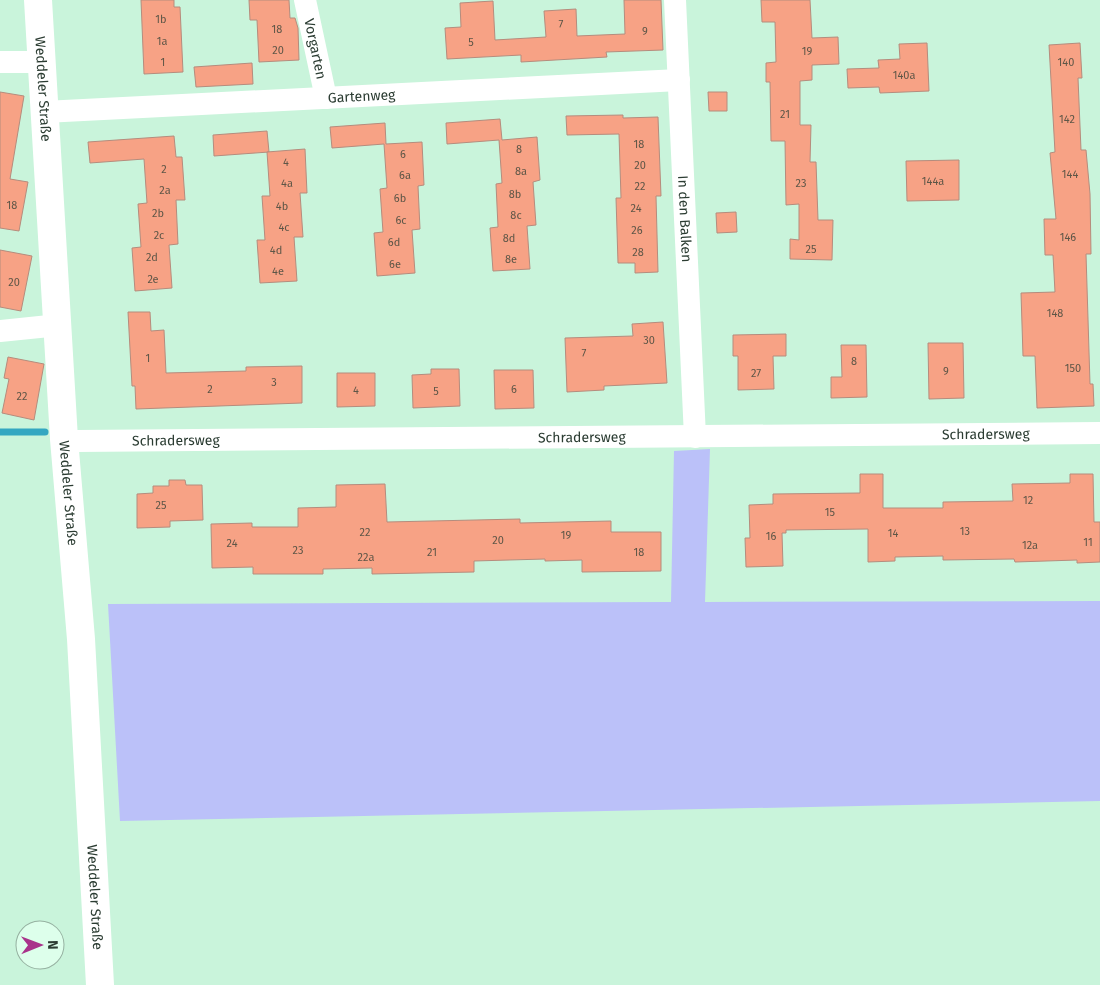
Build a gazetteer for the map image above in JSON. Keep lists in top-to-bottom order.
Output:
{
  "streets": {
    "street": [
      "Vorgarten",
      "Weddeler Straße",
      "Gartenweg",
      "In den Balken",
      "Schradersweg"
    ]
  },
  "crossings": [
    ["Vorgarten", "Gartenweg"],
    ["Weddeler Straße", "Gartenweg"],
    ["Weddeler Straße", "Schradersweg"],
    ["Gartenweg", "In den Balken"],
    ["In den Balken", "Schradersweg"]
  ],
  "house_numbers": [
    "1b",
    "7",
    "18",
    "9",
    "1a",
    "5",
    "20",
    "19",
    "1",
    "140",
    "140a",
    "21",
    "142",
    "18",
    "8",
    "6",
    "4",
    "20",
    "2",
    "8a",
    "144",
    "6a",
    "144a",
    "4a",
    "23",
    "22",
    "2a",
    "8b",
    "6b",
    "18",
    "4b",
    "24",
    "2b",
    "8c",
    "6c",
    "4c",
    "26",
    "2c",
    "146",
    "8d",
    "6d",
    "25",
    "4d",
    "28",
    "2d",
    "8e",
    "6e",
    "4e",
    "2e",
    "20",
    "148",
    "30",
    "7",
    "1",
    "8",
    "150",
    "9",
    "27",
    "3",
    "2",
    "6",
    "4",
    "5",
    "22",
    "12",
    "25",
    "15",
    "13",
    "22",
    "14",
    "19",
    "16",
    "20",
    "11",
    "24",
    "12a",
    "23",
    "21",
    "18",
    "22a"
  ],
  "north": "right"
}
